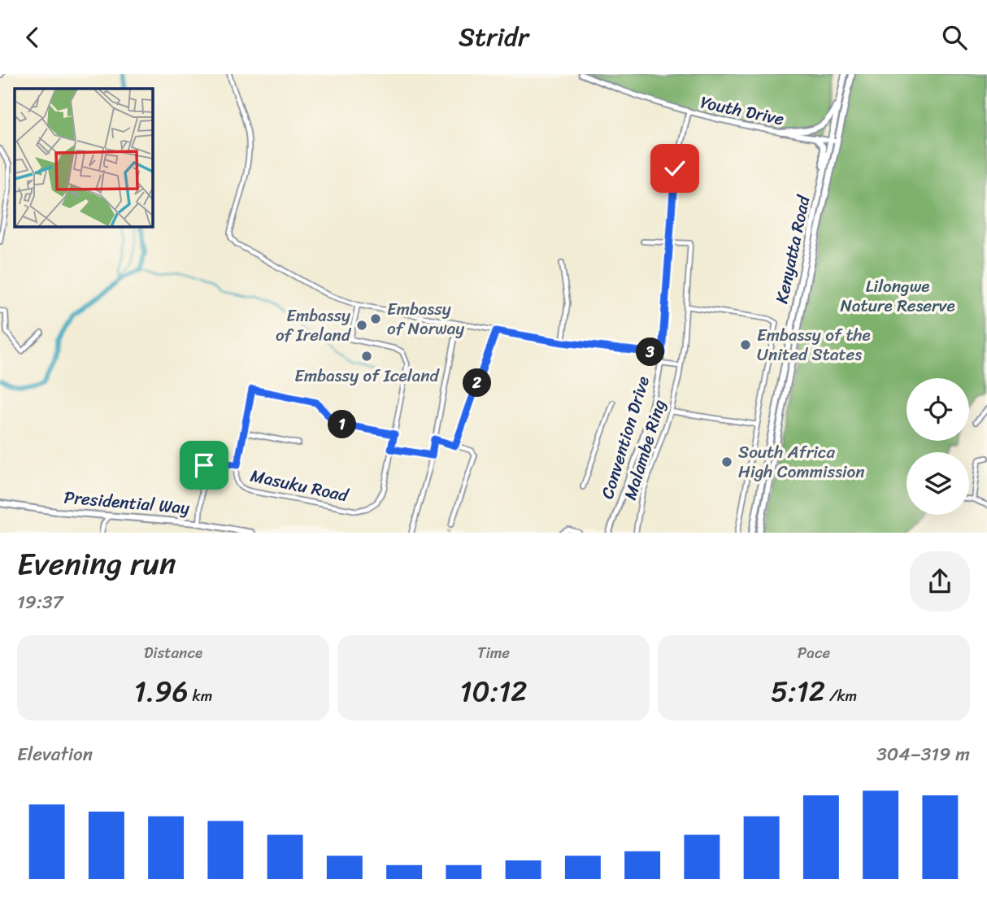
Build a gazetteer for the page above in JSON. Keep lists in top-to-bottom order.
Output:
{
  "streets": {
    "main road": ["Kenyatta Road", "Presidential Way"],
    "street": [
      "Youth Drive",
      "Convention Drive",
      "Malambe Ring",
      "Masuku Road"
    ]
  },
  "crossings": [
    ["Youth Drive", "Kenyatta Road"],
    ["Youth Drive", "Convention Drive"],
    ["Convention Drive", "Malambe Ring"]
  ],
  "parks": ["Lilongwe Nature Reserve"],
  "places": [
    "Embassy of Norway",
    "Embassy of Ireland",
    "Embassy of the United States",
    "Embassy of Iceland",
    "South Africa High Commission"
  ],
  "page": {
    "header": "Stridr",
    "pins": ["3", "2", "1"],
    "heading": ["Evening run", "19:37"],
    "stats": [
      ["Distance", "1.96 km"],
      ["Time", "10:12"],
      ["Pace", "5:12 /km"]
    ],
    "chart": ["Elevation", "304–319 m"]
  }
}
